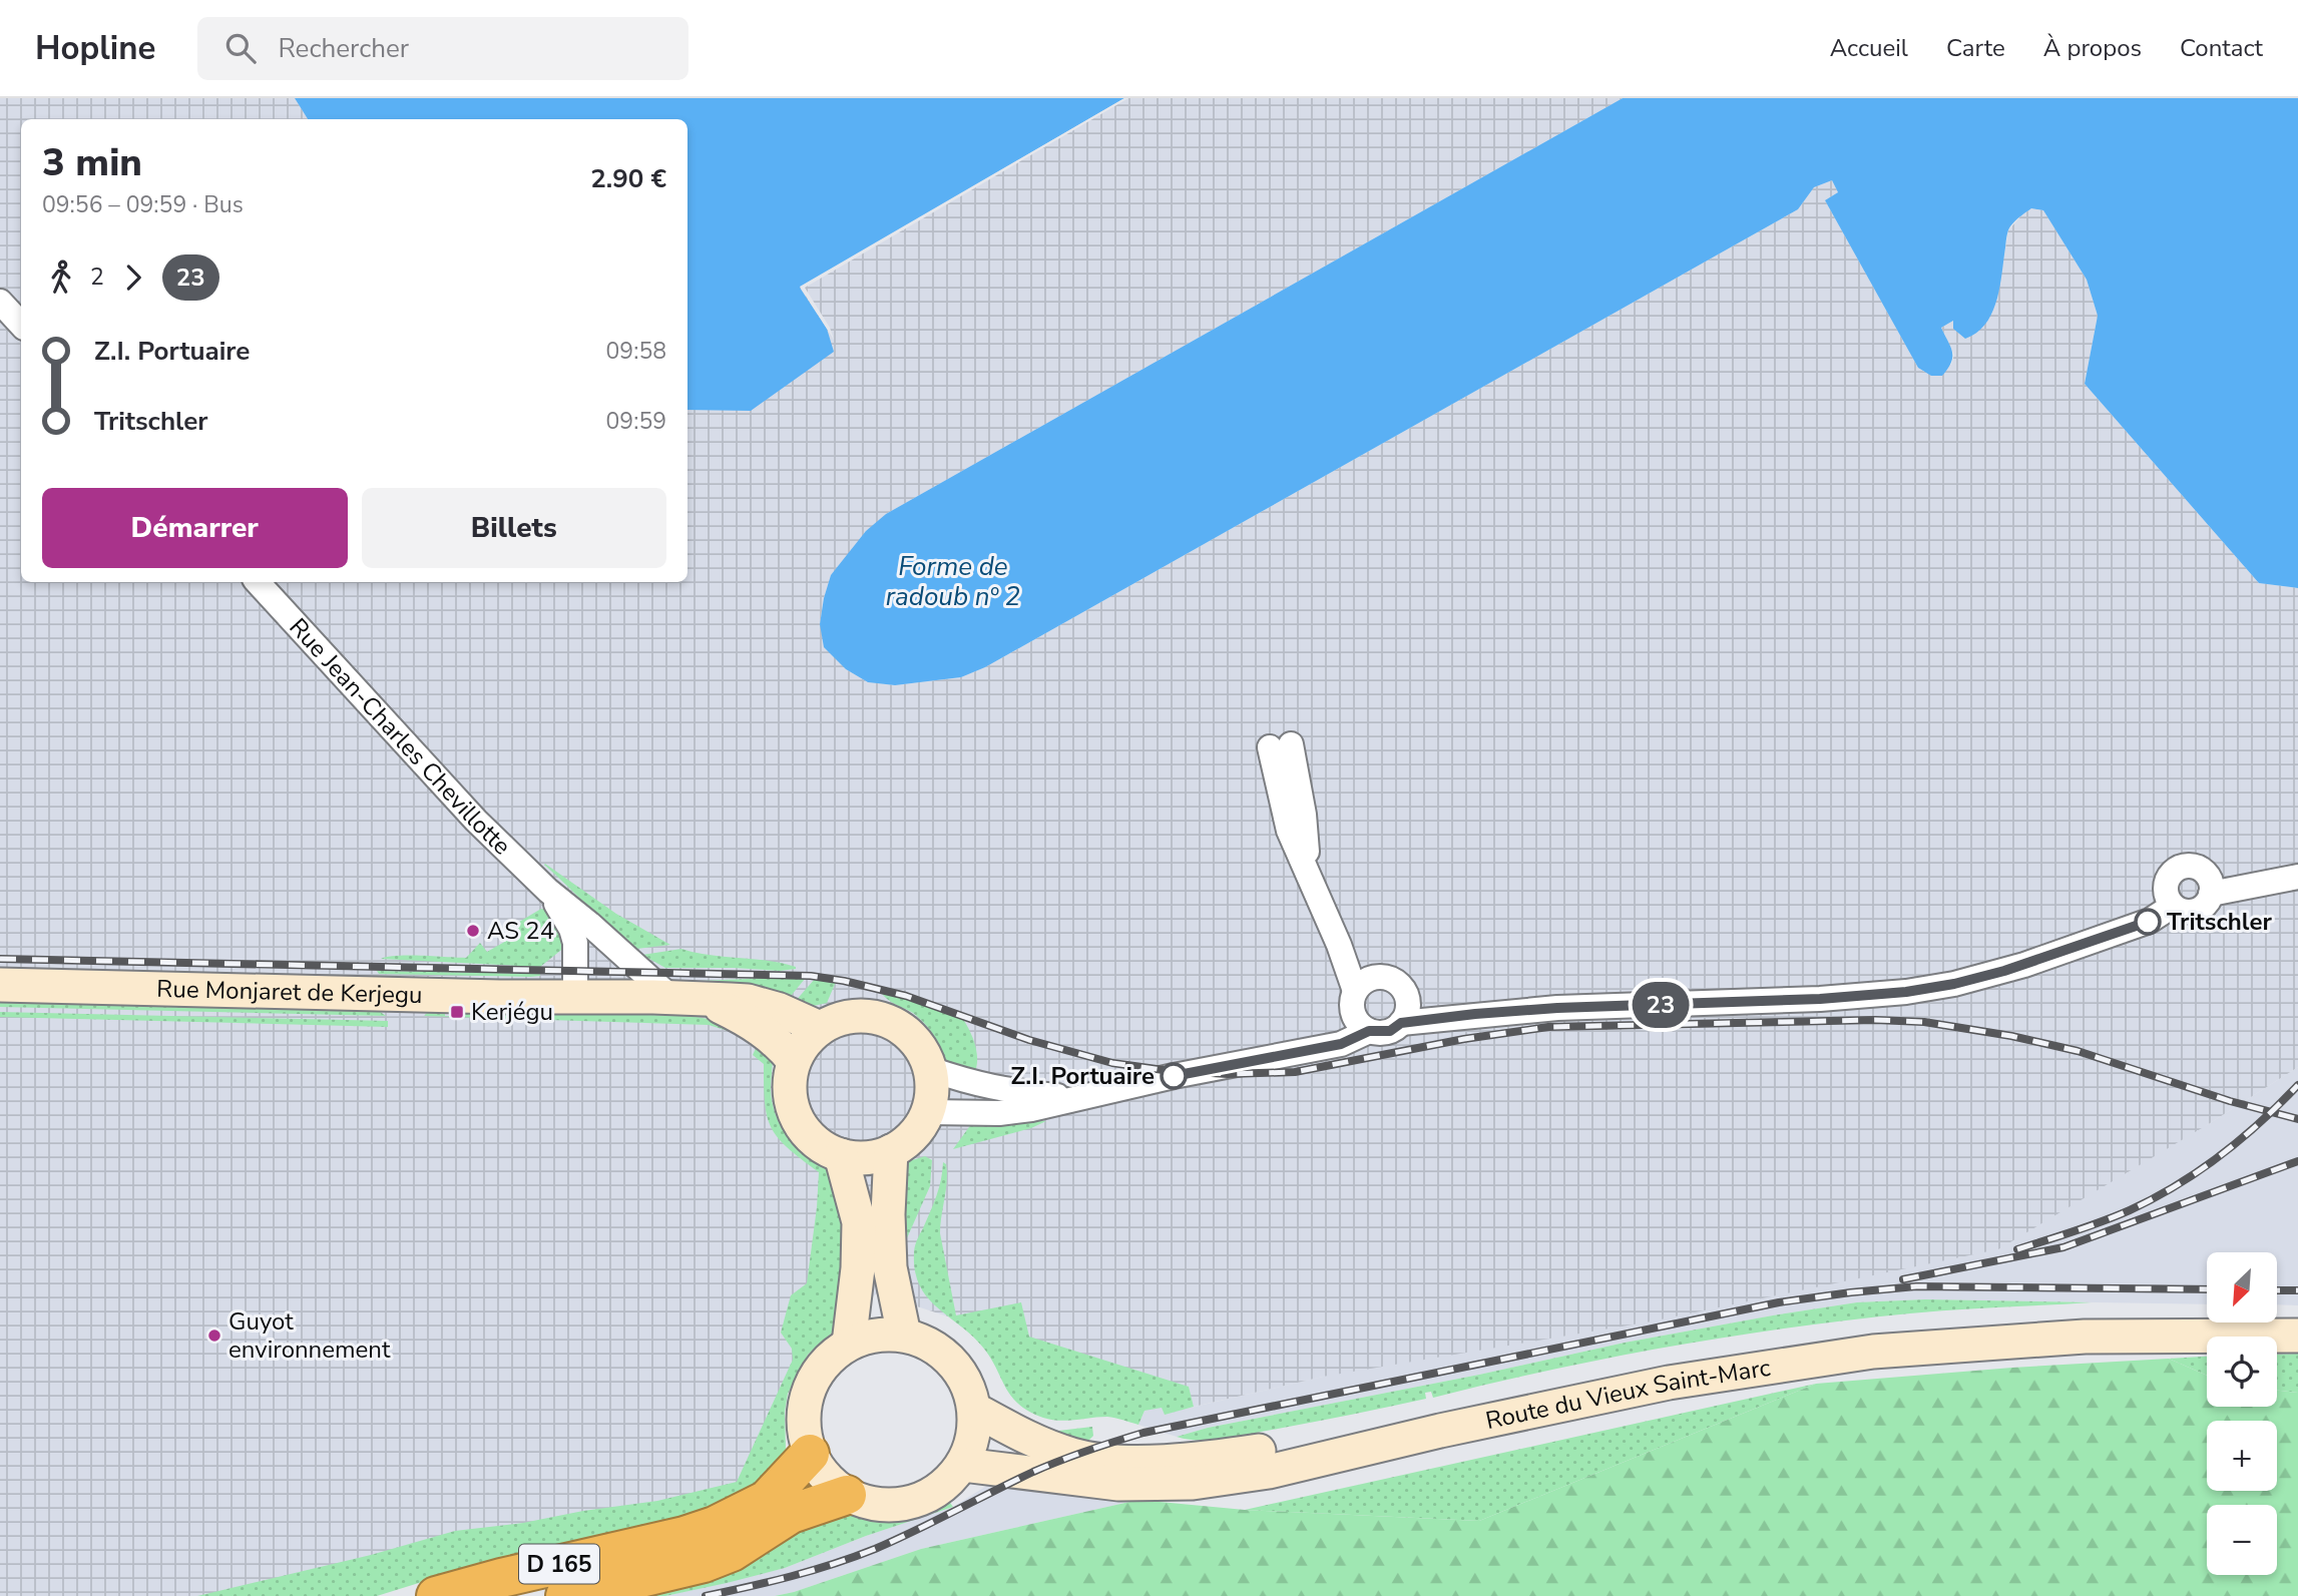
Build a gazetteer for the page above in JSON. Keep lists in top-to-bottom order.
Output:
{
  "streets": {
    "highway": ["D 165"],
    "main road": ["Rue Monjaret de Kerjegu", "Route du Vieux Saint-Marc"],
    "street": ["Rue Jean-Charles Chevillotte"]
  },
  "crossings": [
    ["Rue Jean-Charles Chevillotte", "Rue Monjaret de Kerjegu"],
    ["Route du Vieux Saint-Marc", "D 165"]
  ],
  "water": ["Forme de radoub nº 2"],
  "places": {
    "other": [
      "Tritschler",
      "AS 24",
      "Z.I. Portuaire",
      "Guyot environnement"
    ],
    "transit": ["Kerjégu"]
  },
  "lines": ["bus line 23"],
  "north": "bottom left",
  "page": {
    "header": "Hopline",
    "search": "Rechercher",
    "nav": [
      "Accueil",
      "Carte",
      "À propos",
      "Contact"
    ],
    "on_map": "23",
    "heading": ["3 min", "09:56 – 09:59 · Bus", "2.90 €"],
    "legs": ["2", "23"],
    "list": [
      {
        "name": "Z.I. Portuaire",
        "value": "09:58"
      },
      {
        "name": "Tritschler",
        "value": "09:59"
      }
    ],
    "buttons": ["Démarrer", "Billets"],
    "map_buttons": ["+", "−"]
  }
}
